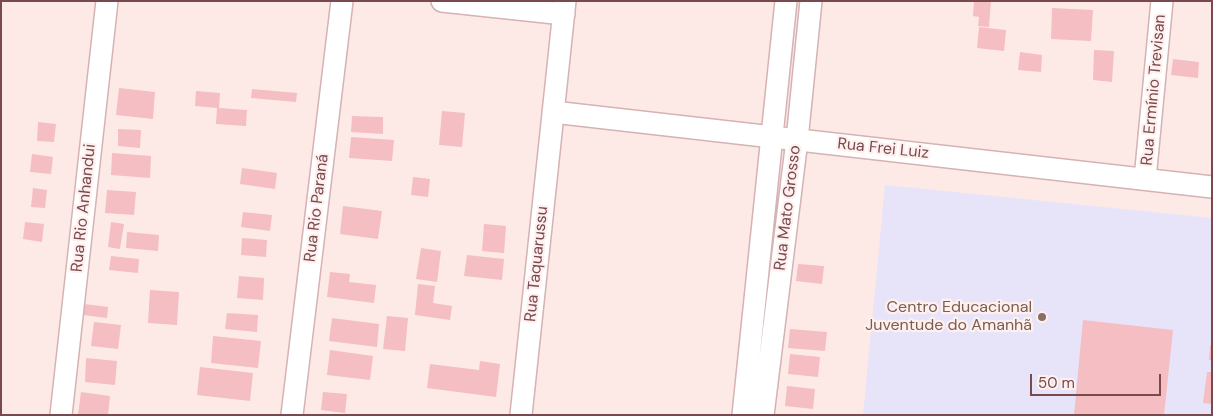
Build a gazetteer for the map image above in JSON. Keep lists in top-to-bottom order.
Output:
{
  "streets": {
    "street": [
      "Rua Ermínio Trevisan",
      "Rua Frei Luiz",
      "Rua Rio Anhandui",
      "Rua Rio Paraná",
      "Rua Mato Grosso",
      "Rua Taquarussu"
    ]
  },
  "crossings": [
    ["Rua Ermínio Trevisan", "Rua Frei Luiz"],
    ["Rua Frei Luiz", "Rua Mato Grosso"],
    ["Rua Frei Luiz", "Rua Taquarussu"]
  ],
  "places": ["Centro Educacional Juventude do Amanhã"],
  "scale_bar": "50 m"
}
